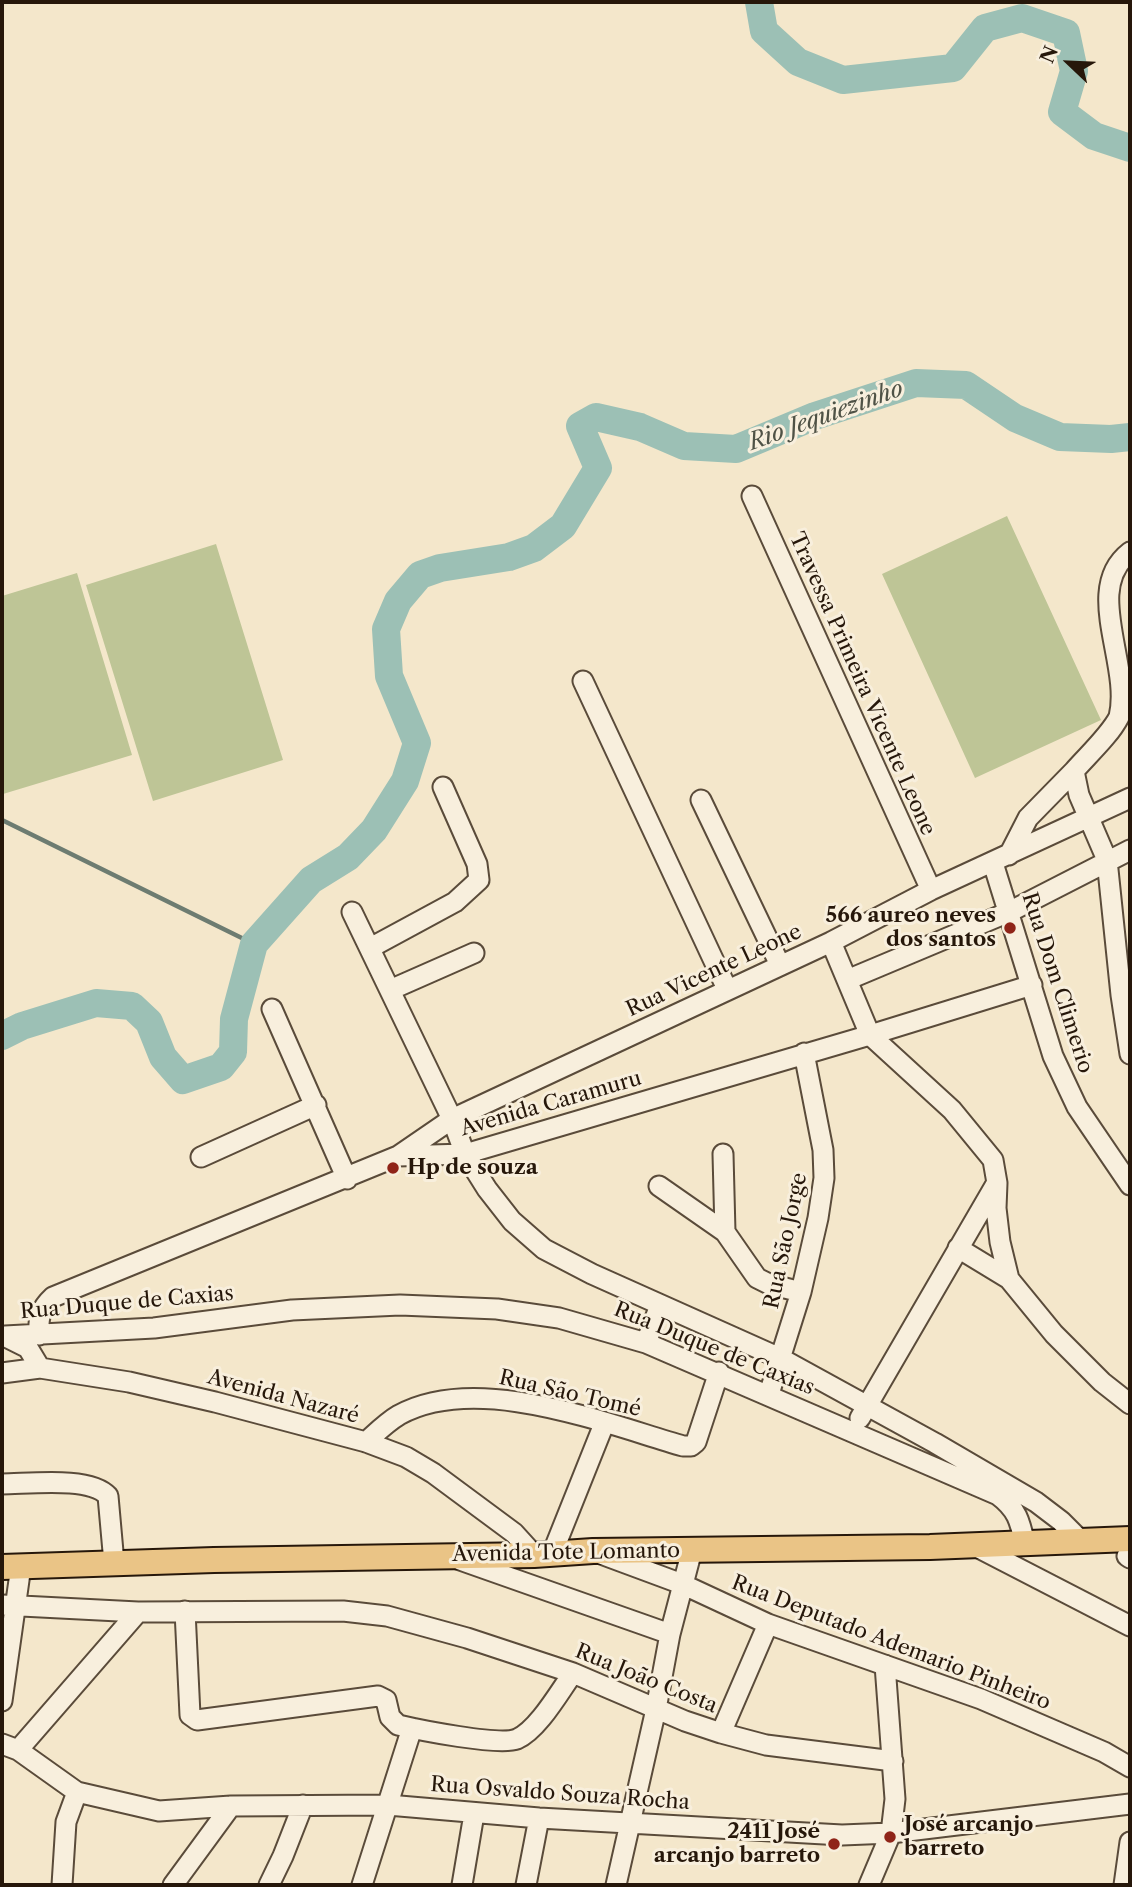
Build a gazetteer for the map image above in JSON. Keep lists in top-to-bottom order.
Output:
{
  "streets": {
    "main road": ["Avenida Tote Lomanto"],
    "street": [
      "Travessa Primeira Vicente Leone",
      "Rua Vicente Leone",
      "Rua Dom Climerio",
      "Avenida Caramuru",
      "Rua São Jorge",
      "Rua Duque de Caxias",
      "Rua São Tomé",
      "Avenida Nazaré",
      "Rua Deputado Ademario Pinheiro",
      "Rua João Costa",
      "Rua Osvaldo Souza Rocha"
    ]
  },
  "crossings": [
    ["Travessa Primeira Vicente Leone", "Rua Vicente Leone"],
    ["Rua Vicente Leone", "Rua Dom Climerio"],
    ["Rua Vicente Leone", "Avenida Caramuru"],
    ["Rua Vicente Leone", "Rua Duque de Caxias"],
    ["Rua Dom Climerio", "Avenida Caramuru"],
    ["Avenida Caramuru", "Rua São Jorge"],
    ["Avenida Caramuru", "Rua Duque de Caxias"],
    ["Rua São Jorge", "Rua Duque de Caxias"],
    ["Rua Duque de Caxias", "Rua São Tomé"],
    ["Rua Duque de Caxias", "Avenida Tote Lomanto"],
    ["Rua São Tomé", "Avenida Nazaré"],
    ["Avenida Nazaré", "Avenida Tote Lomanto"],
    ["Avenida Tote Lomanto", "Rua Deputado Ademario Pinheiro"]
  ],
  "water": ["Rio Jequiezinho"],
  "places": [
    "566 aureo neves dos santos",
    "Hp de souza",
    "José arcanjo barreto",
    "2411 José arcanjo barreto"
  ],
  "north": "top left"
}
